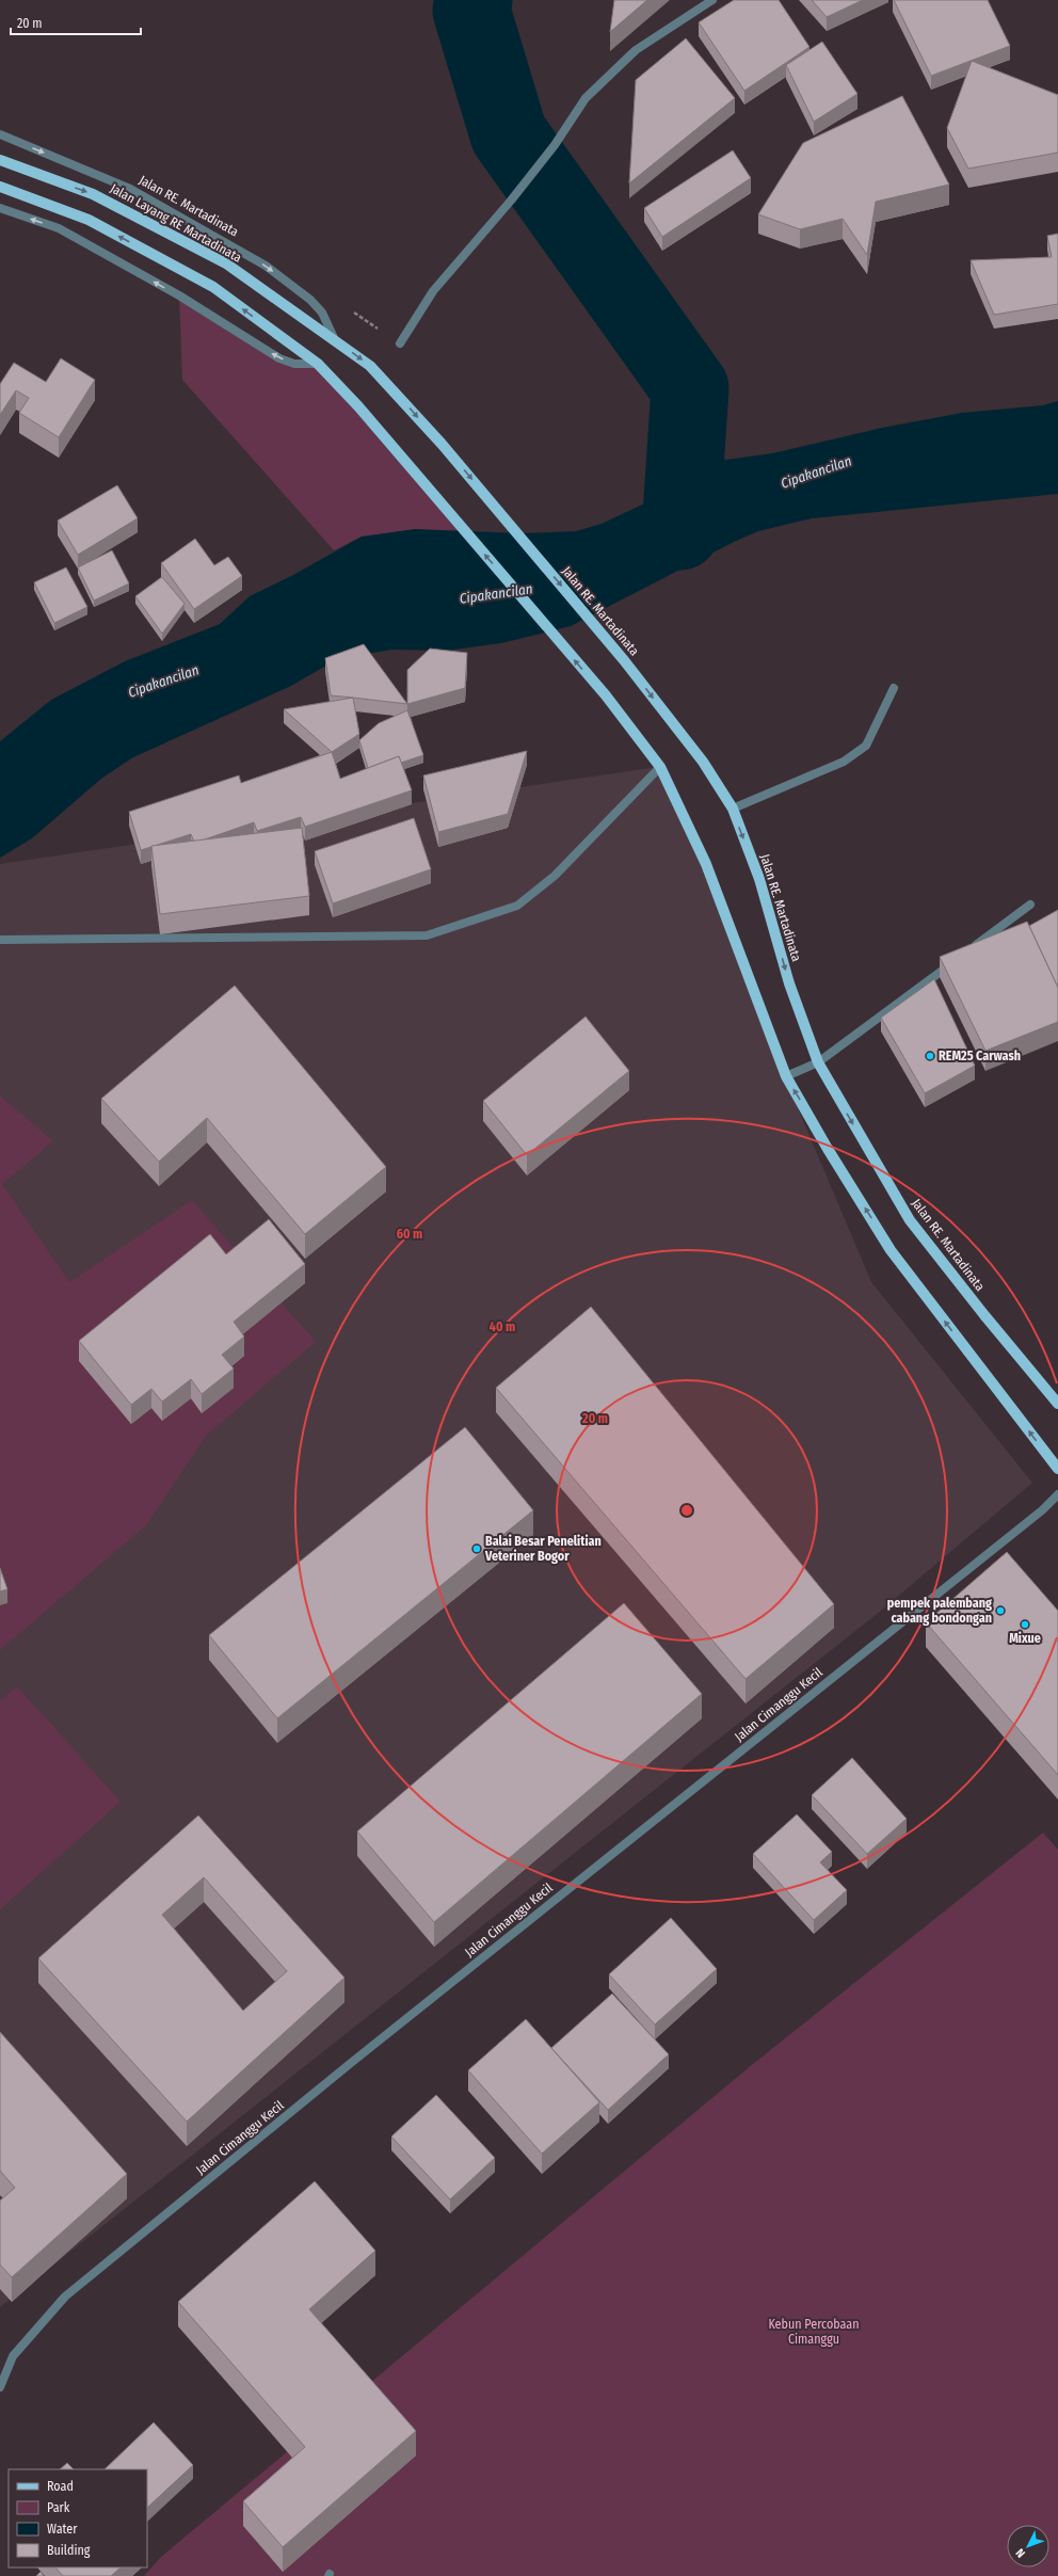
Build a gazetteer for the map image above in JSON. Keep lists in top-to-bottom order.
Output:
{
  "streets": {
    "main road": ["Jalan RE. Martadinata", "Jalan Layang RE Martadinata"],
    "street": ["Jalan Cimanggu Kecil"]
  },
  "crossings": [
    ["Jalan RE. Martadinata", "Jalan Layang RE Martadinata"]
  ],
  "one_way": ["Jalan RE. Martadinata"],
  "water": ["Cipakancilan"],
  "parks": ["Kebun Percobaan Cimanggu"],
  "places": [
    "REM25 Carwash",
    "Balai Besar Penelitian Veteriner Bogor",
    "pempek palembang cabang bondongan",
    "Mixue"
  ],
  "legend": [
    "Road",
    "Park",
    "Water",
    "Building"
  ],
  "scale_bar": "20 m",
  "north": "bottom left",
  "rings": ["60 m", "40 m", "20 m"]
}
